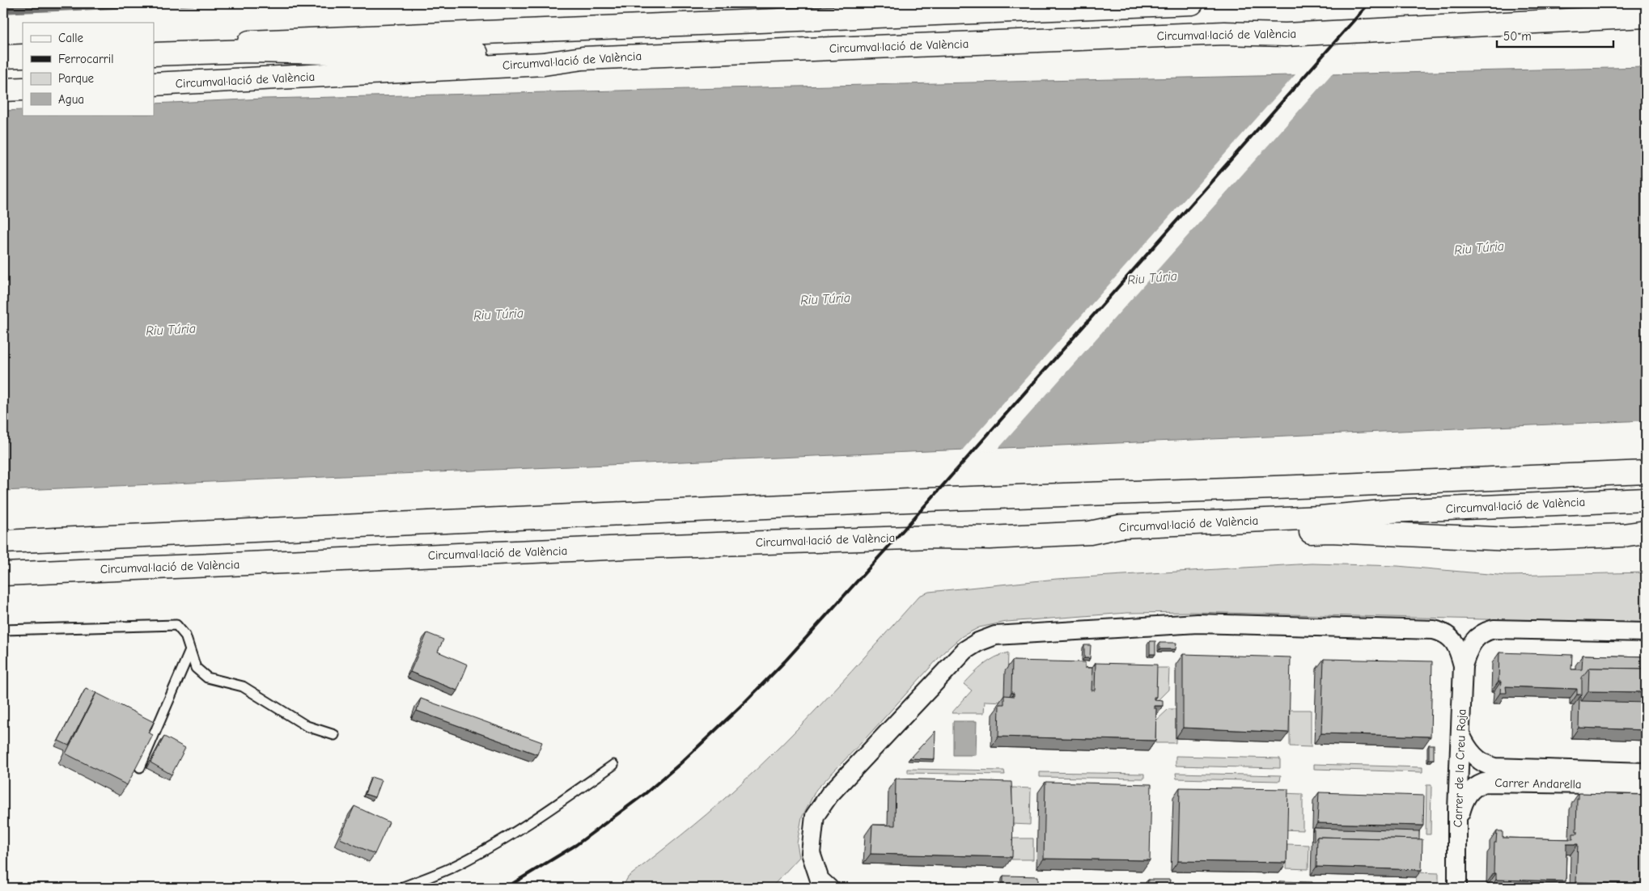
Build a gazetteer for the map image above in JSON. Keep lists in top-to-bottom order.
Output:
{
  "streets": {
    "highway": ["Circumval·lació de València"],
    "street": ["Carrer de la Creu Roja", "Carrer Andarella"]
  },
  "crossings": [
    ["Carrer de la Creu Roja", "Carrer Andarella"]
  ],
  "water": ["Riu Túria"],
  "legend": [
    "Calle",
    "Ferrocarril",
    "Parque",
    "Agua"
  ],
  "scale_bar": "50 m"
}
